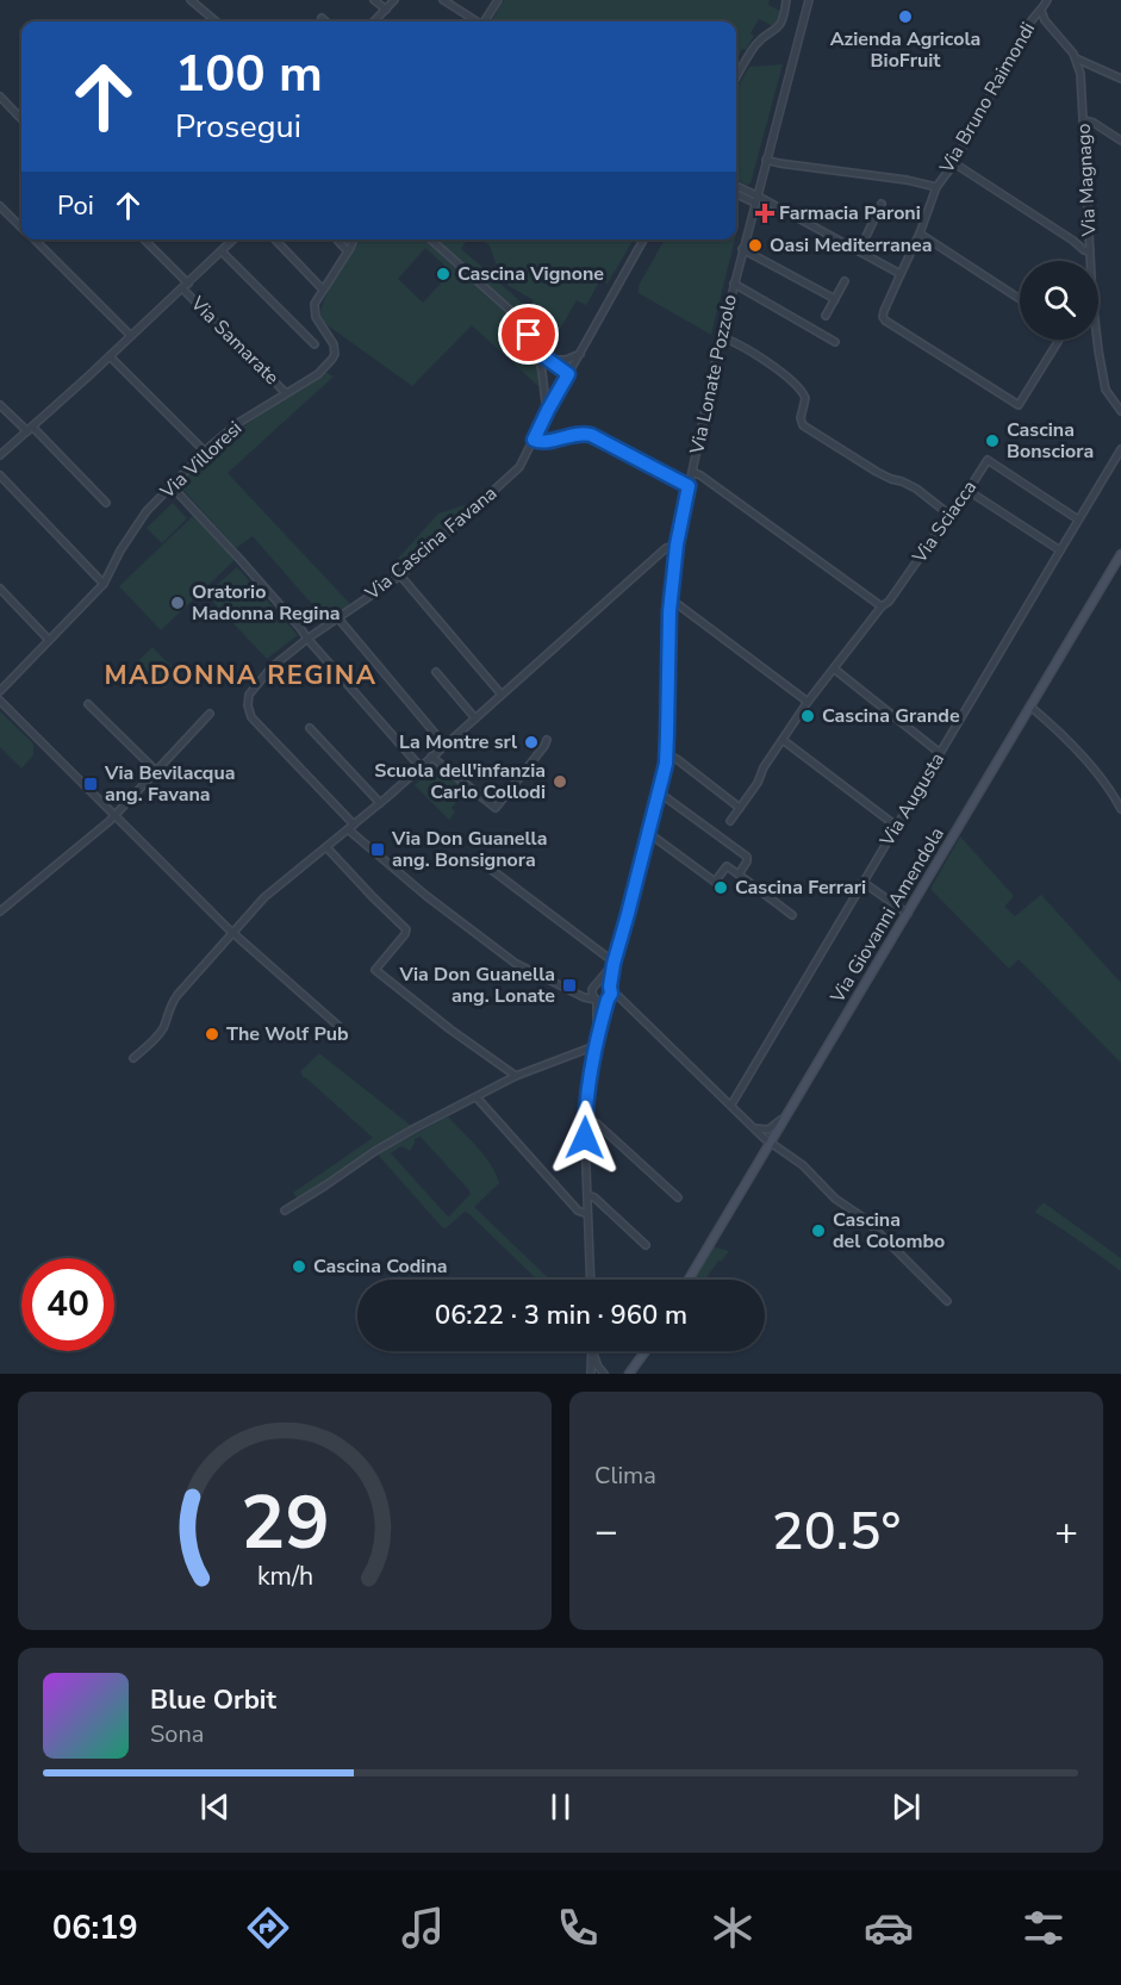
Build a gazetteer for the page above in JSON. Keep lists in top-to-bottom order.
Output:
{
  "streets": {
    "main road": ["Via Giovanni Amendola"],
    "street": [
      "Via Bruno Raimondi",
      "Via Magnago",
      "Via Samarate",
      "Via Lonate Pozzolo",
      "Via Villoresi",
      "Via Sciacca",
      "Via Cascina Favana",
      "Via Augusta"
    ]
  },
  "crossings": [
    ["Via Bruno Raimondi", "Via Magnago"],
    ["Via Bruno Raimondi", "Via Lonate Pozzolo"],
    ["Via Samarate", "Via Villoresi"]
  ],
  "districts": ["MADONNA REGINA"],
  "places": {
    "other": [
      "Azienda Agricola BioFruit",
      "Oasi Mediterranea",
      "Cascina Vignone",
      "Cascina Bonsciora",
      "Oratorio Madonna Regina",
      "Cascina Grande",
      "La Montre srl",
      "Scuola dell'infanzia Carlo Collodi",
      "Cascina Ferrari",
      "The Wolf Pub",
      "Cascina del Colombo",
      "Cascina Codina"
    ],
    "health": ["Farmacia Paroni"],
    "transit": ["Via Bevilacqua ang. Favana", "Via Don Guanella ang. Bonsignora", "Via Don Guanella ang. Lonate"]
  },
  "page": {
    "turn": ["100 m", "Prosegui"],
    "then": "Poi",
    "limit": "40",
    "trip": "06:22 · 3 min · 960 m",
    "tile": "Clima",
    "heat": ["−", "20.5°", "+"],
    "song": ["Blue Orbit", "Sona"],
    "tabs": "06:19",
    "gauge": ["29", "km/h"]
  }
}
